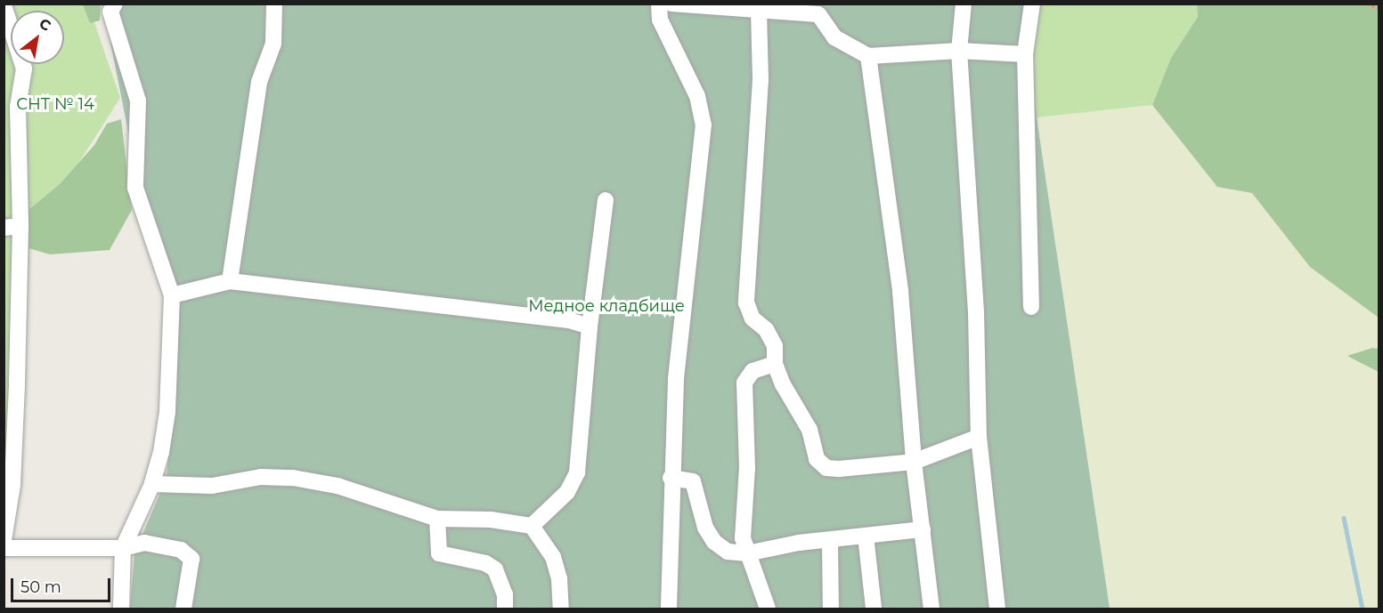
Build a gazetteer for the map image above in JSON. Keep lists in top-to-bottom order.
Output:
{
  "parks": ["СНТ № 14", "Медное кладбище"],
  "scale_bar": "50 m",
  "north": "top right"
}
